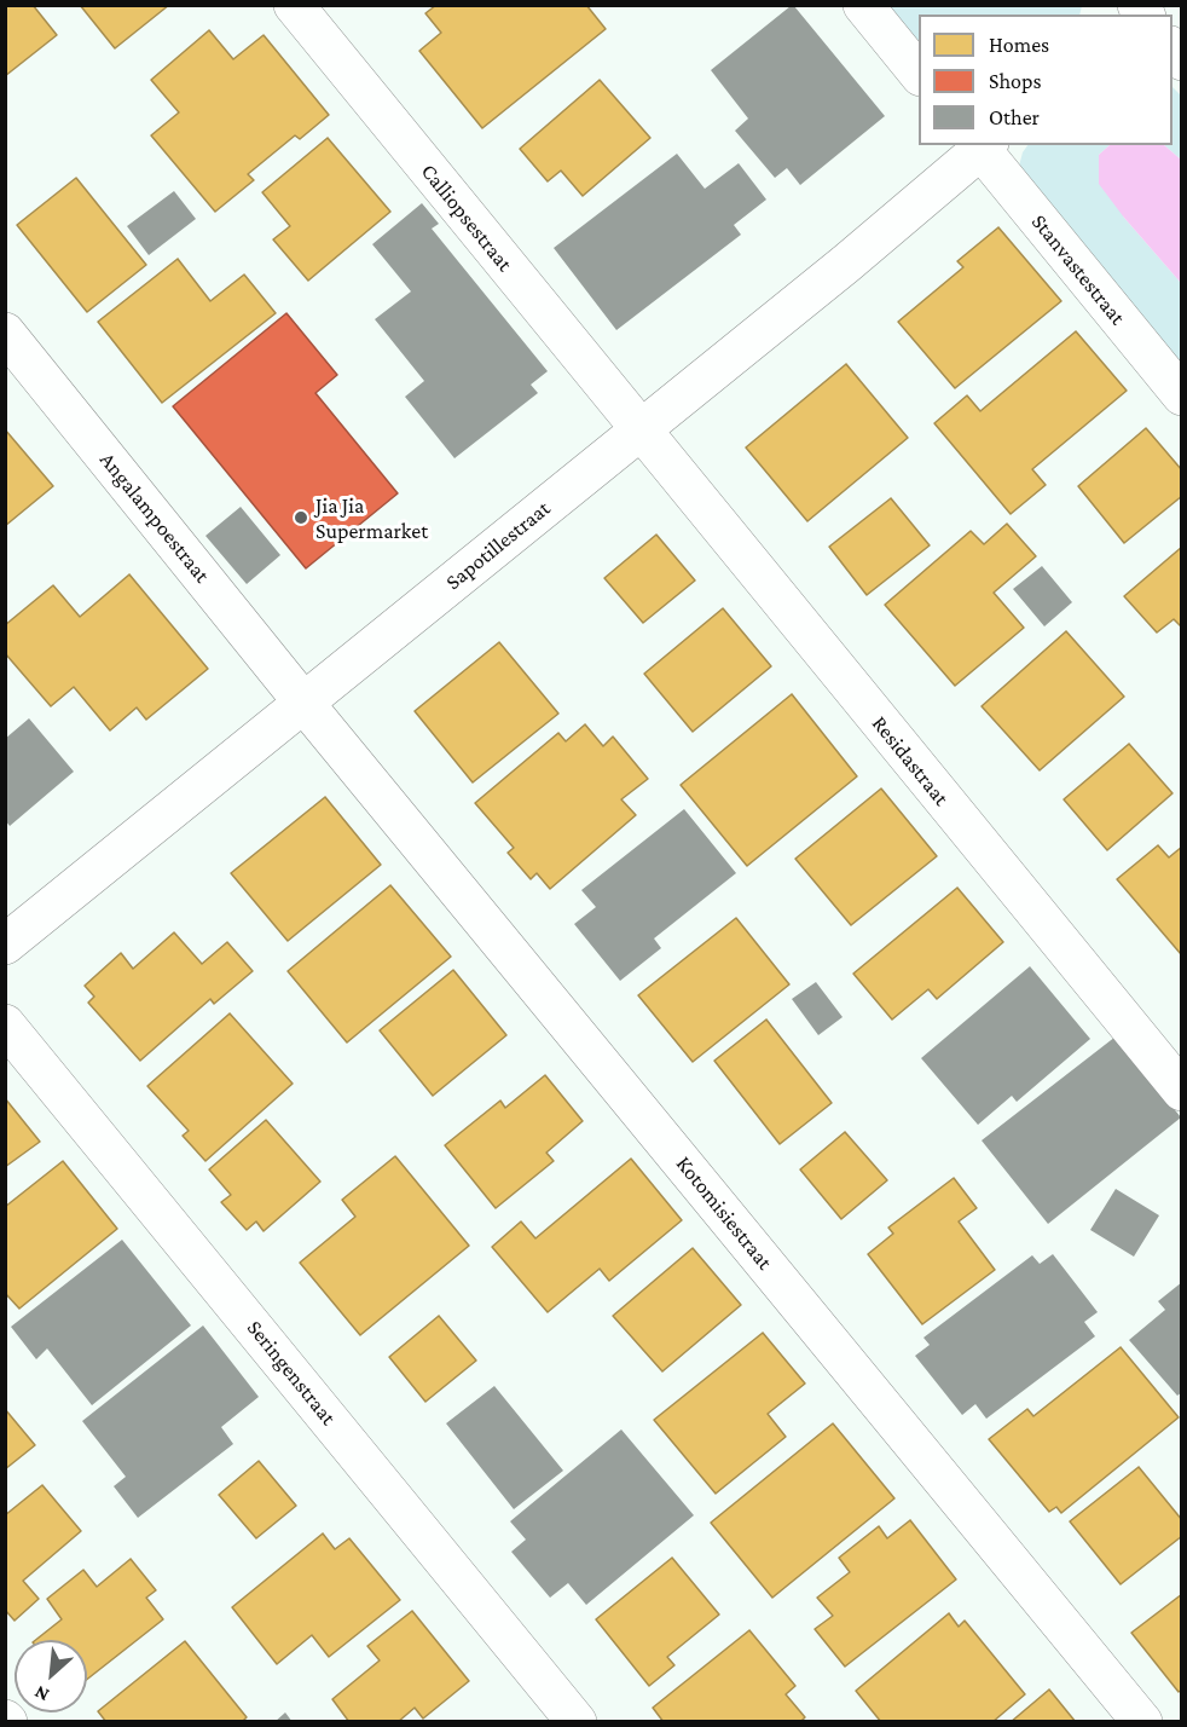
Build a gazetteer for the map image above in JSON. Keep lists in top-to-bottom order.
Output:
{
  "streets": {
    "street": [
      "Calliopsestraat",
      "Stanvastestraat",
      "Angalampoestraat",
      "Sapotillestraat",
      "Residastraat",
      "Kotomisiestraat",
      "Seringenstraat"
    ]
  },
  "crossings": [
    ["Calliopsestraat", "Sapotillestraat"],
    ["Calliopsestraat", "Residastraat"],
    ["Stanvastestraat", "Sapotillestraat"],
    ["Angalampoestraat", "Sapotillestraat"],
    ["Angalampoestraat", "Kotomisiestraat"],
    ["Sapotillestraat", "Residastraat"],
    ["Sapotillestraat", "Kotomisiestraat"]
  ],
  "places": ["Jia Jia Supermarket"],
  "legend": ["Homes", "Shops", "Other"],
  "north": "bottom left"
}
